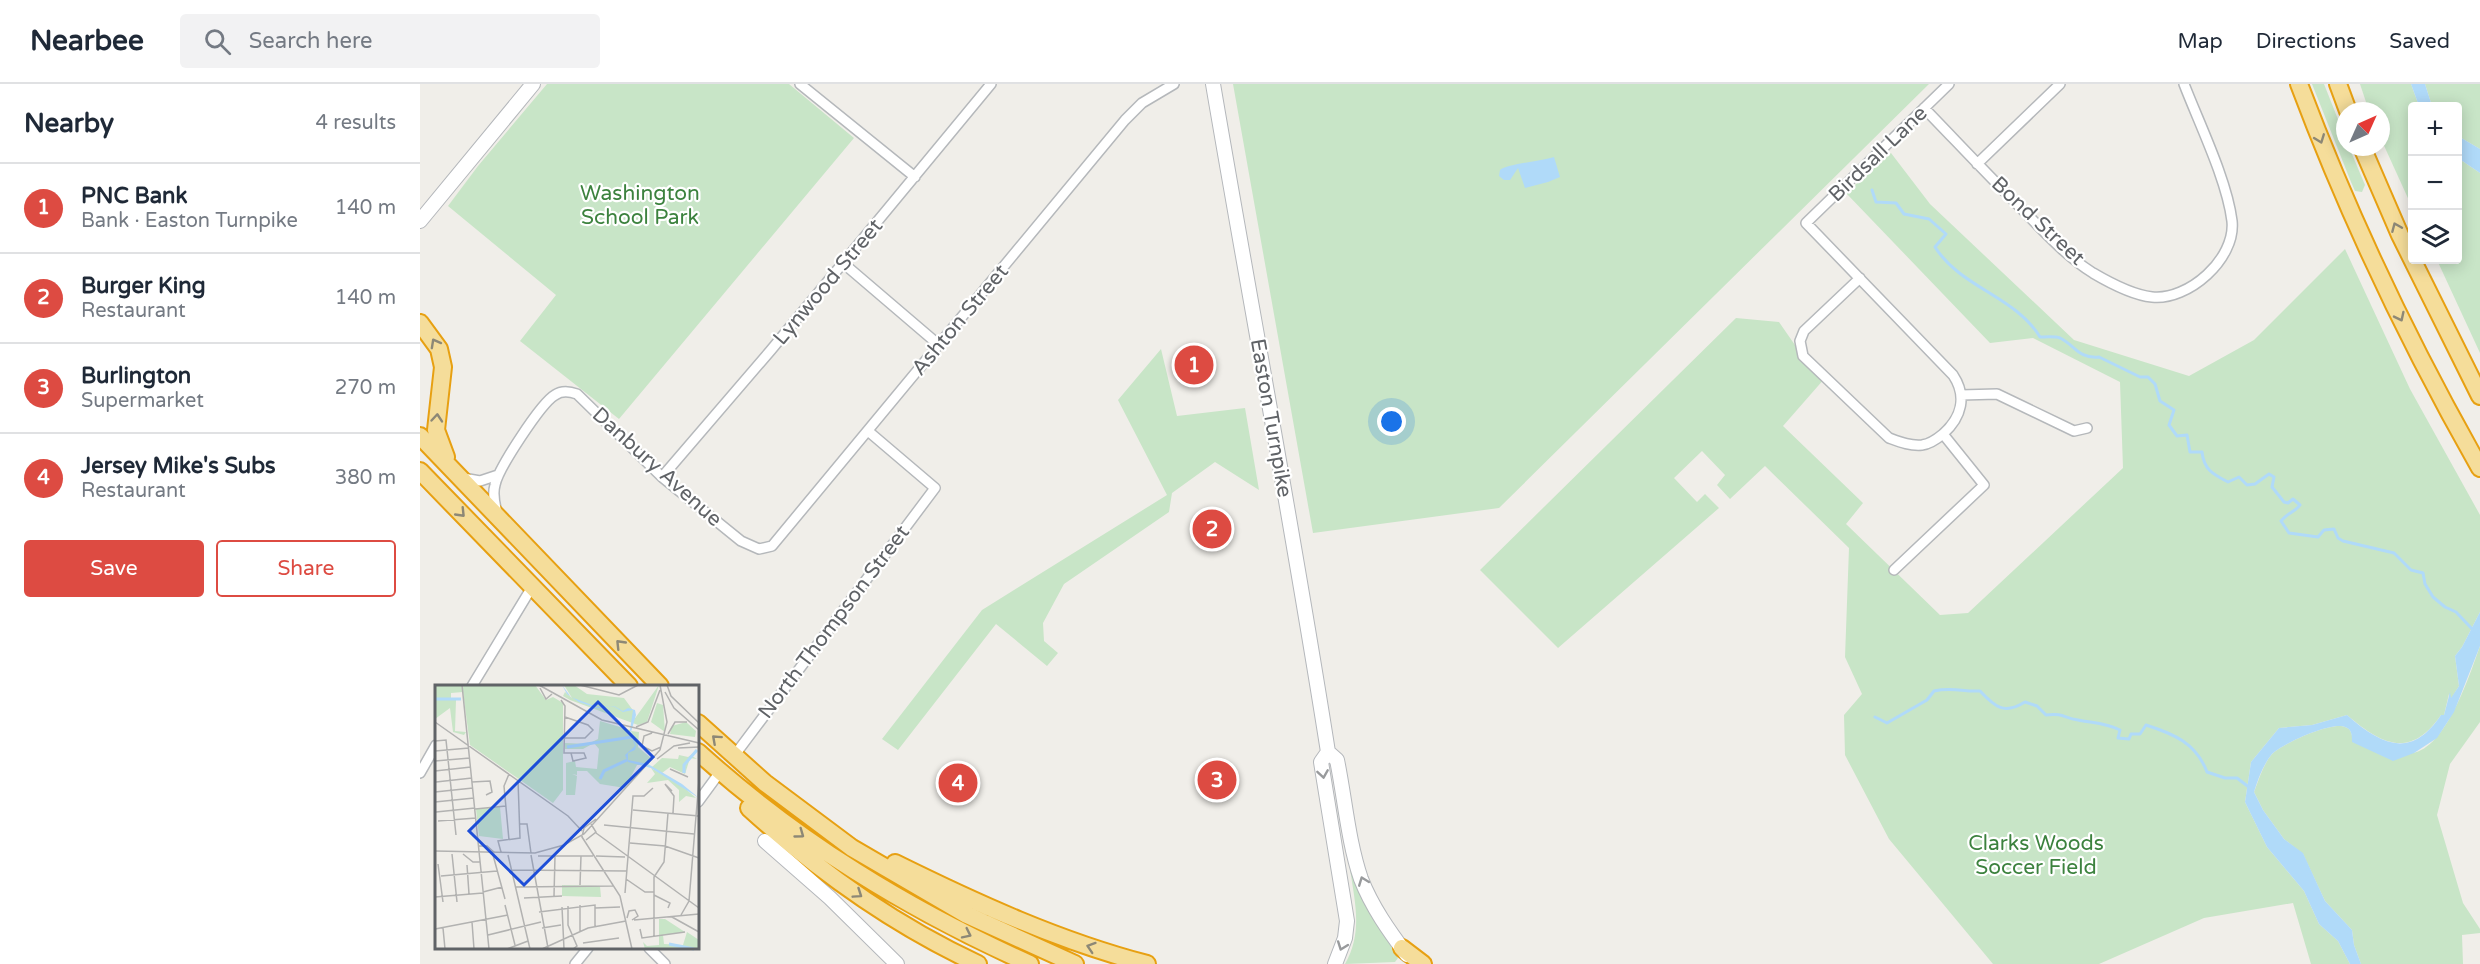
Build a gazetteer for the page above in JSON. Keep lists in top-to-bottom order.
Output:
{
  "streets": {
    "main road": ["Easton Turnpike"],
    "street": [
      "Birdsall Lane",
      "Bond Street",
      "Lynwood Street",
      "Ashton Street",
      "Danbury Avenue",
      "North Thompson Street"
    ]
  },
  "crossings": [
    ["Birdsall Lane", "Bond Street"],
    ["Lynwood Street", "Danbury Avenue"],
    ["Ashton Street", "Danbury Avenue"],
    ["Ashton Street", "North Thompson Street"]
  ],
  "parks": ["Washington School Park", "Clarks Woods Soccer Field"],
  "north": "top right",
  "page": {
    "header": "Nearbee",
    "search": "Search here",
    "nav": ["Map", "Directions", "Saved"],
    "heading": ["Nearby", "4 results"],
    "map_buttons": ["+", "−"],
    "list": [
      {
        "mark": "1",
        "name": "PNC Bank",
        "note": "Bank · Easton Turnpike",
        "value": "140 m"
      },
      {
        "mark": "2",
        "name": "Burger King",
        "note": "Restaurant",
        "value": "140 m"
      },
      {
        "mark": "3",
        "name": "Burlington",
        "note": "Supermarket",
        "value": "270 m"
      },
      {
        "mark": "4",
        "name": "Jersey Mike's Subs",
        "note": "Restaurant",
        "value": "380 m"
      }
    ],
    "pins": [
      "1",
      "2",
      "3",
      "4"
    ],
    "buttons": ["Save", "Share"]
  }
}
